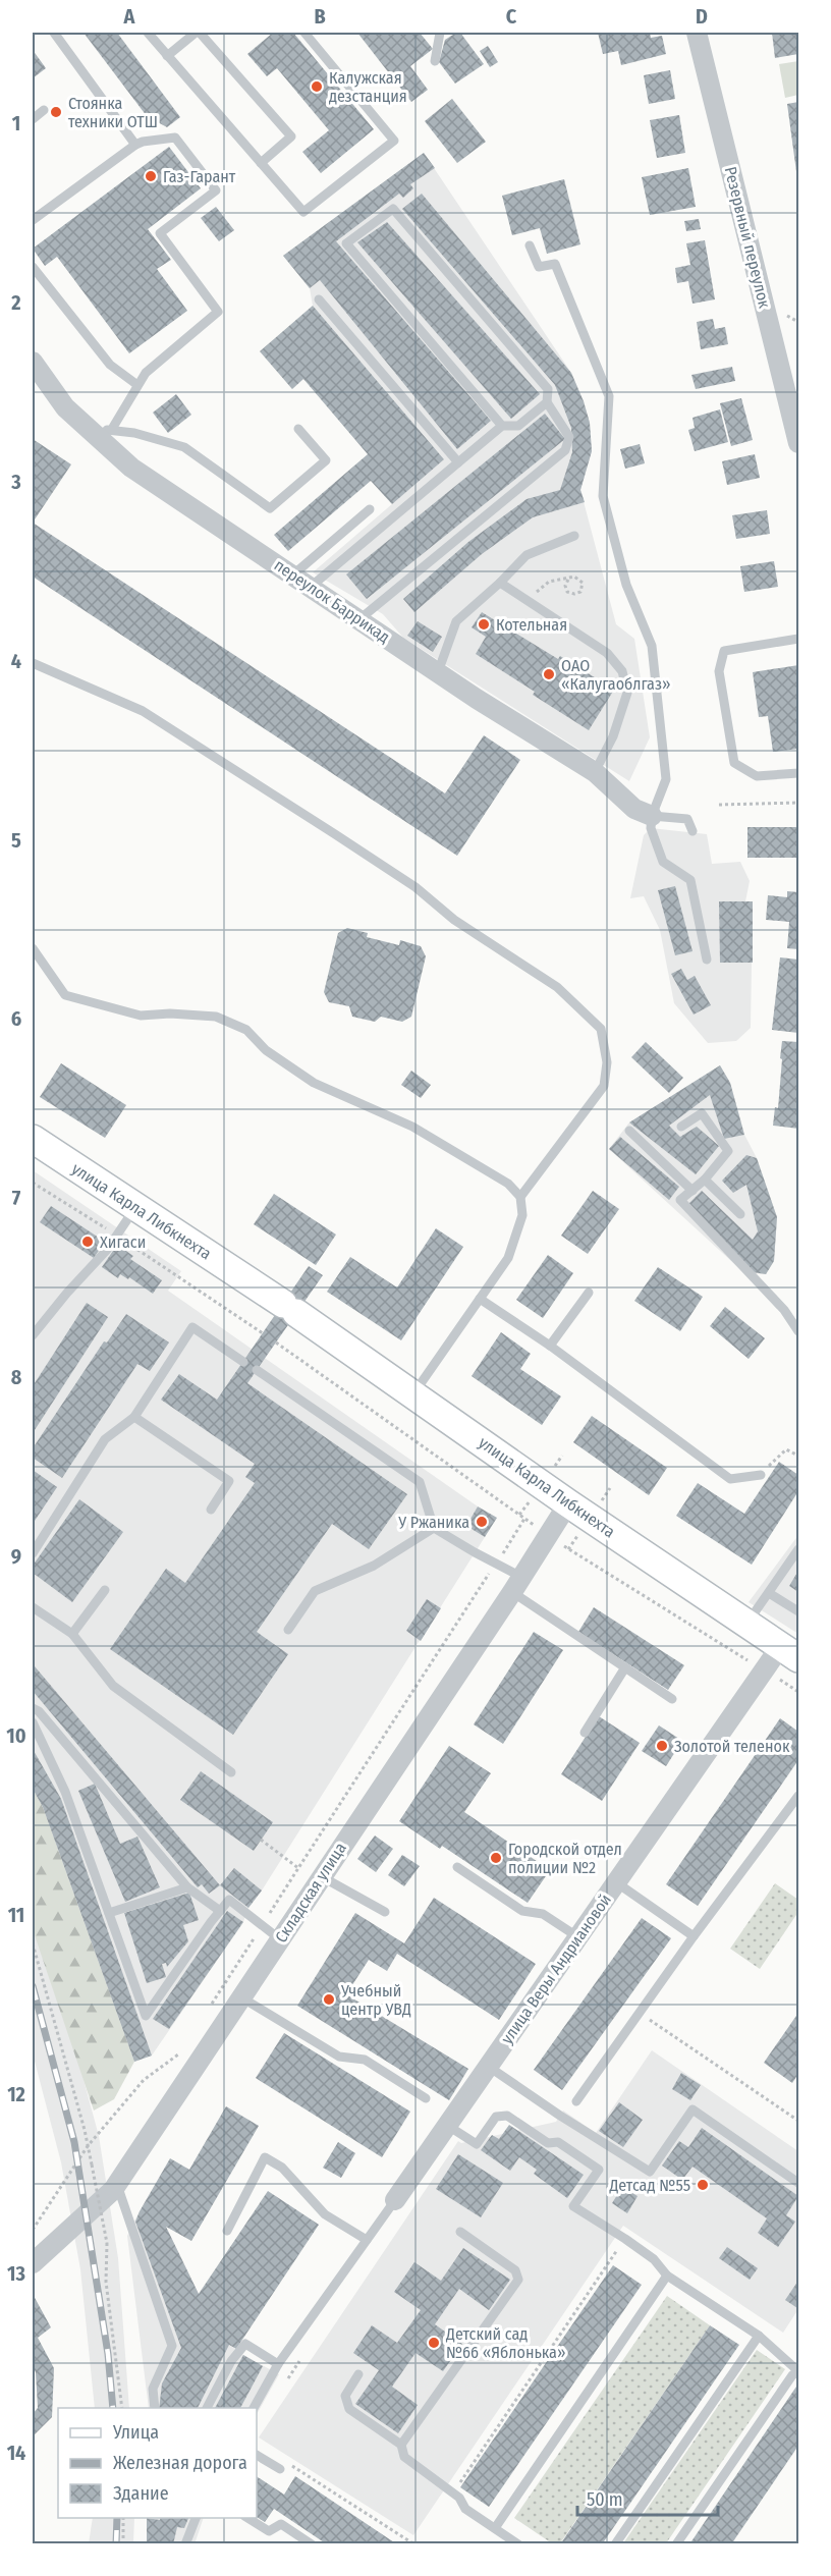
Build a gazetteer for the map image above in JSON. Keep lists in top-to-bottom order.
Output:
{
  "streets": {
    "main road": ["улица Карла Либкнехта"],
    "street": [
      "Резервный переулок",
      "переулок Баррикад",
      "Складская улица",
      "улица Веры Андриановой"
    ]
  },
  "crossings": [
    ["улица Карла Либкнехта", "Складская улица"],
    ["улица Карла Либкнехта", "улица Веры Андриановой"]
  ],
  "places": [
    "Калужская дезстанция",
    "Стоянка техники ОТШ",
    "Газ-Гарант",
    "Котельная",
    "ОАО «Калугаоблгаз»",
    "Хигаси",
    "У Ржаника",
    "Золотой теленок",
    "Городской отдел полиции №2",
    "Учебный центр УВД",
    "Детсад №55",
    "Детский сад №66 «Яблонька»"
  ],
  "legend": ["Улица", "Железная дорога", "Здание"],
  "scale_bar": "50 m",
  "grid": {
    "columns": [
      "A",
      "B",
      "C",
      "D"
    ],
    "rows": [
      "1",
      "2",
      "3",
      "4",
      "5",
      "6",
      "7",
      "8",
      "9",
      "10",
      "11",
      "12",
      "13",
      "14"
    ]
  }
}
